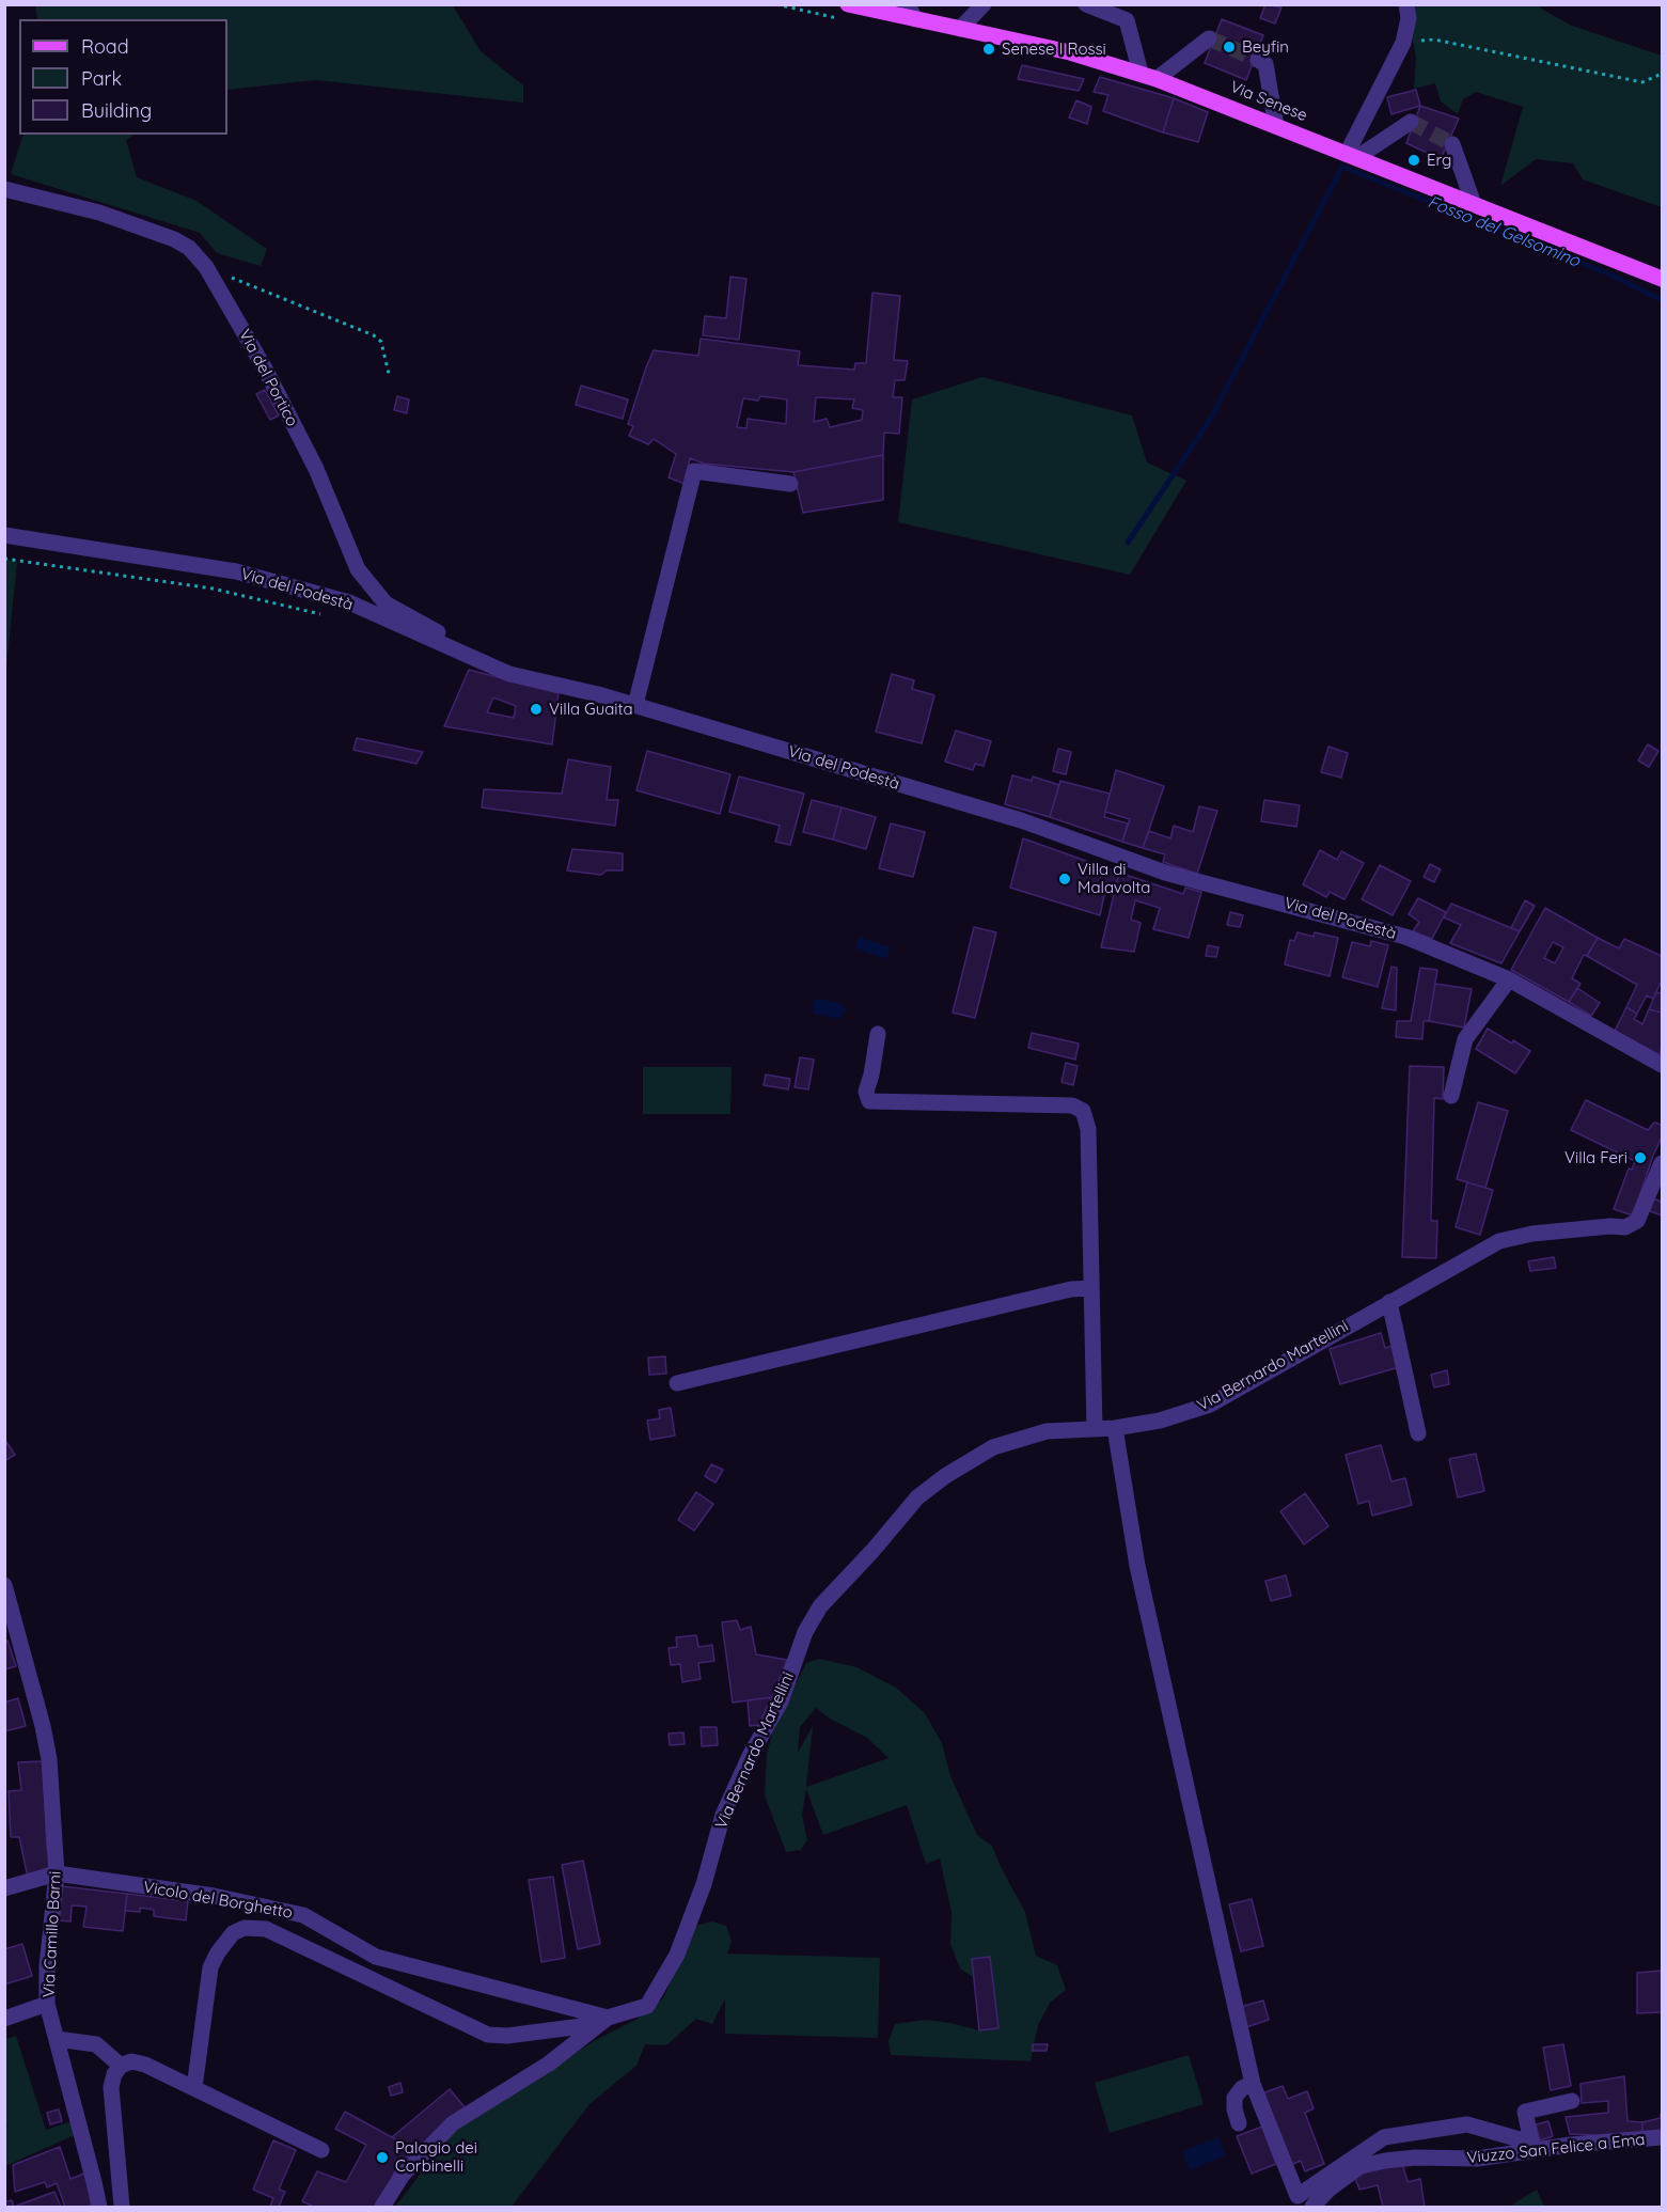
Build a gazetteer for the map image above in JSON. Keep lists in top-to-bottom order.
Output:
{
  "streets": {
    "main road": ["Via Senese"],
    "street": [
      "Via del Portico",
      "Via del Podestà",
      "Via Bernardo Martellini",
      "Vicolo del Borghetto",
      "Via Camillo Barni",
      "Viuzzo San Felice a Ema"
    ]
  },
  "crossings": [
    ["Via del Portico", "Via del Podestà"],
    ["Via Bernardo Martellini", "Vicolo del Borghetto"],
    ["Vicolo del Borghetto", "Via Camillo Barni"]
  ],
  "water": ["Fosso del Gelsomino"],
  "places": [
    "Beyfin",
    "Senese I Rossi",
    "Erg",
    "Villa Guaita",
    "Villa di Malavolta",
    "Villa Feri",
    "Palagio dei Corbinelli"
  ],
  "legend": ["Road", "Park", "Building"]
}
